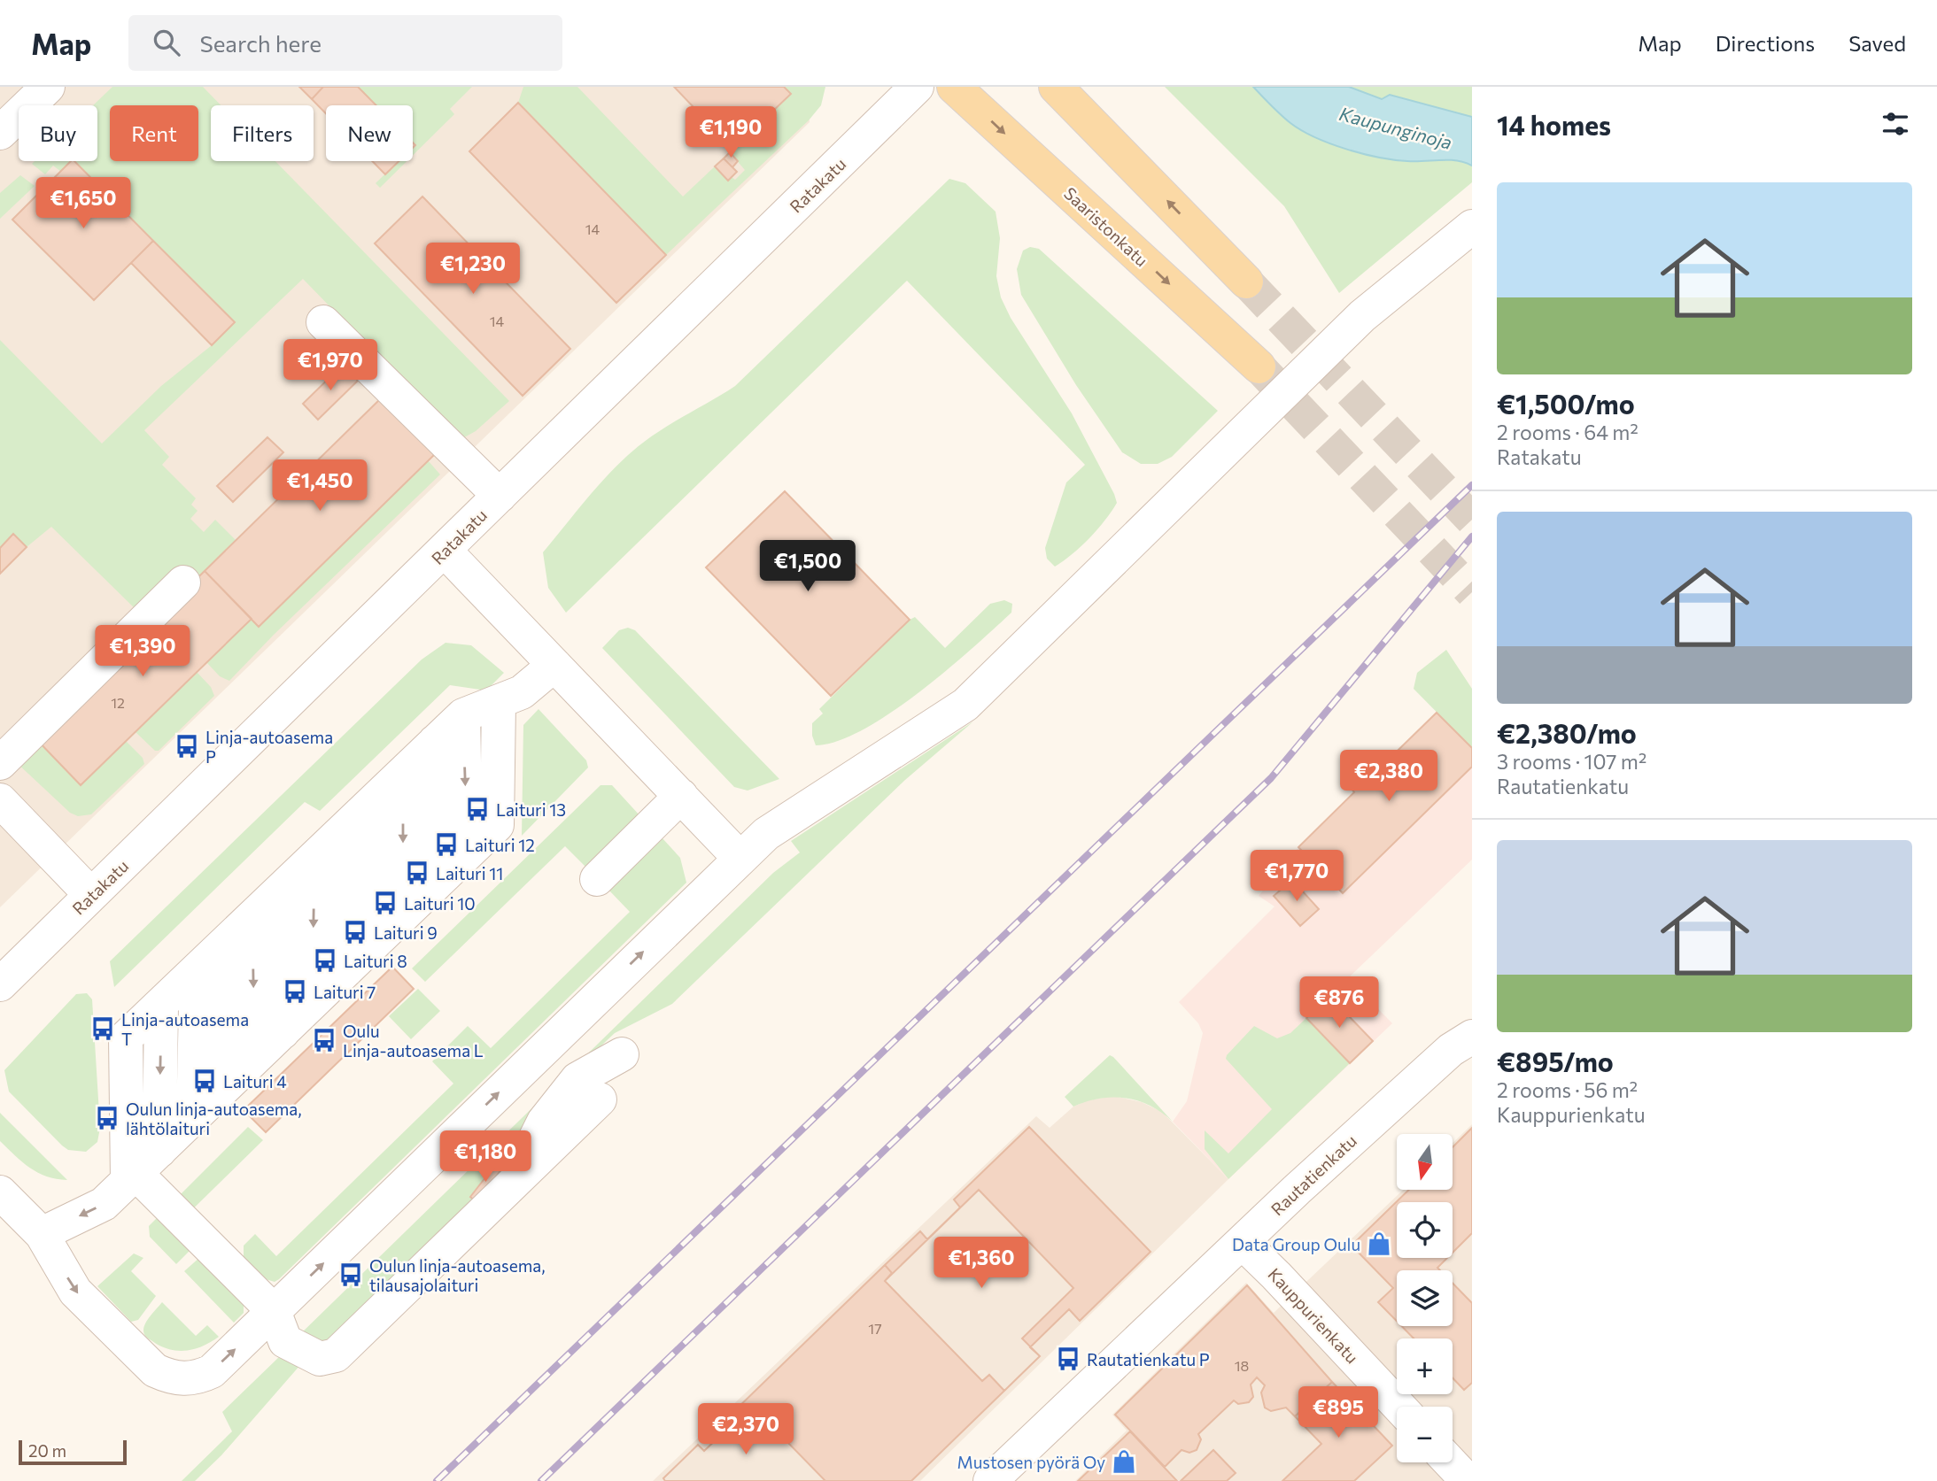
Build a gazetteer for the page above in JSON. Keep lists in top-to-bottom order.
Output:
{
  "streets": {
    "main road": ["Saaristonkatu"],
    "street": ["Ratakatu", "Rautatienkatu", "Kauppurienkatu"]
  },
  "crossings": [
    ["Rautatienkatu", "Kauppurienkatu"]
  ],
  "water": ["Kaupunginoja"],
  "places": {
    "bus stop": [
      "Linja-autoasema P",
      "Laituri 13",
      "Laituri 12",
      "Laituri 11",
      "Laituri 10",
      "Laituri 9",
      "Laituri 8",
      "Laituri 7",
      "Linja-autoasema T",
      "Oulu Linja-autoasema L",
      "Laituri 4",
      "Oulun linja-autoasema, lähtölaituri",
      "Oulun linja-autoasema, tilausajolaituri",
      "Rautatienkatu P"
    ],
    "shop": ["Data Group Oulu", "Mustosen pyörä Oy"]
  },
  "house_numbers": [
    "14",
    "14",
    "12",
    "17",
    "18"
  ],
  "scale_bar": "20 m",
  "north": "bottom",
  "page": {
    "header": "Map",
    "search": "Search here",
    "nav": ["Map", "Directions", "Saved"],
    "heading": "14 homes",
    "chip": [
      "Buy",
      "Rent",
      "Filters",
      "New"
    ],
    "price": [
      "€1,190",
      "€1,650",
      "€1,230",
      "€1,970",
      "€1,450",
      "€1,500",
      "€1,390",
      "€2,380",
      "€1,770",
      "€876",
      "€1,180",
      "€1,360",
      "€895",
      "€2,370"
    ],
    "list": [
      {
        "name": "€1,500/mo",
        "note": "2 rooms · 64 m² · Ratakatu"
      },
      {
        "name": "€2,380/mo",
        "note": "3 rooms · 107 m² · Rautatienkatu"
      },
      {
        "name": "€895/mo",
        "note": "2 rooms · 56 m² · Kauppurienkatu"
      }
    ],
    "map_buttons": ["+", "−"],
    "scale": "20 m"
  }
}
